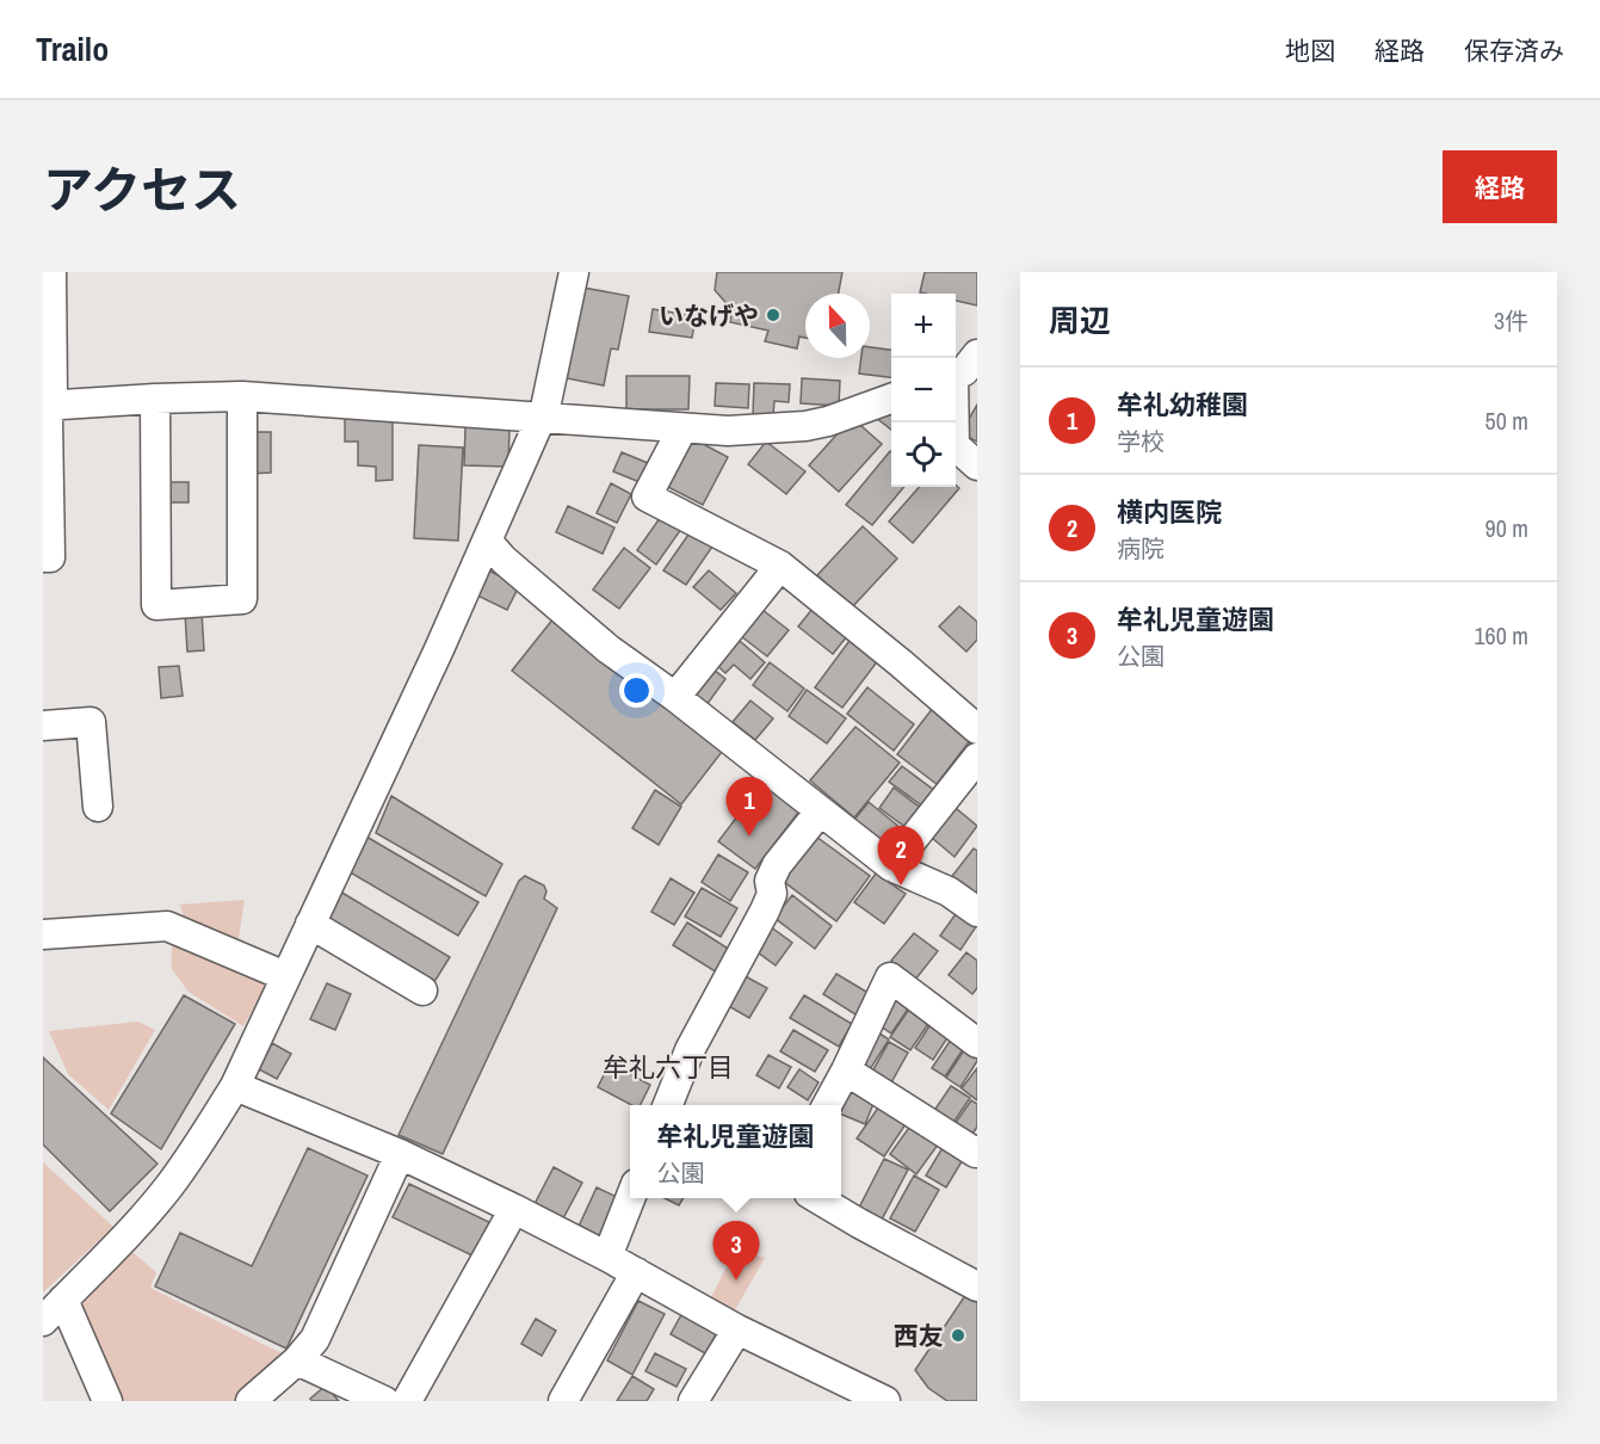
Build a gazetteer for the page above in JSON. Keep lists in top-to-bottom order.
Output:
{
  "districts": ["牟礼六丁目"],
  "places": ["いなげや", "西友"],
  "north": "top",
  "page": {
    "header": "Trailo",
    "nav": ["地図", "経路", "保存済み"],
    "title": "アクセス",
    "buttons": "経路",
    "heading": ["周辺", "3件"],
    "map_buttons": ["+", "−"],
    "list": [
      {
        "mark": "1",
        "name": "牟礼幼稚園",
        "note": "学校",
        "value": "50 m"
      },
      {
        "mark": "2",
        "name": "横内医院",
        "note": "病院",
        "value": "90 m"
      },
      {
        "mark": "3",
        "name": "牟礼児童遊園",
        "note": "公園",
        "value": "160 m"
      }
    ],
    "pins": ["1", "2", "3"],
    "popup": ["牟礼児童遊園", "公園"]
  }
}
